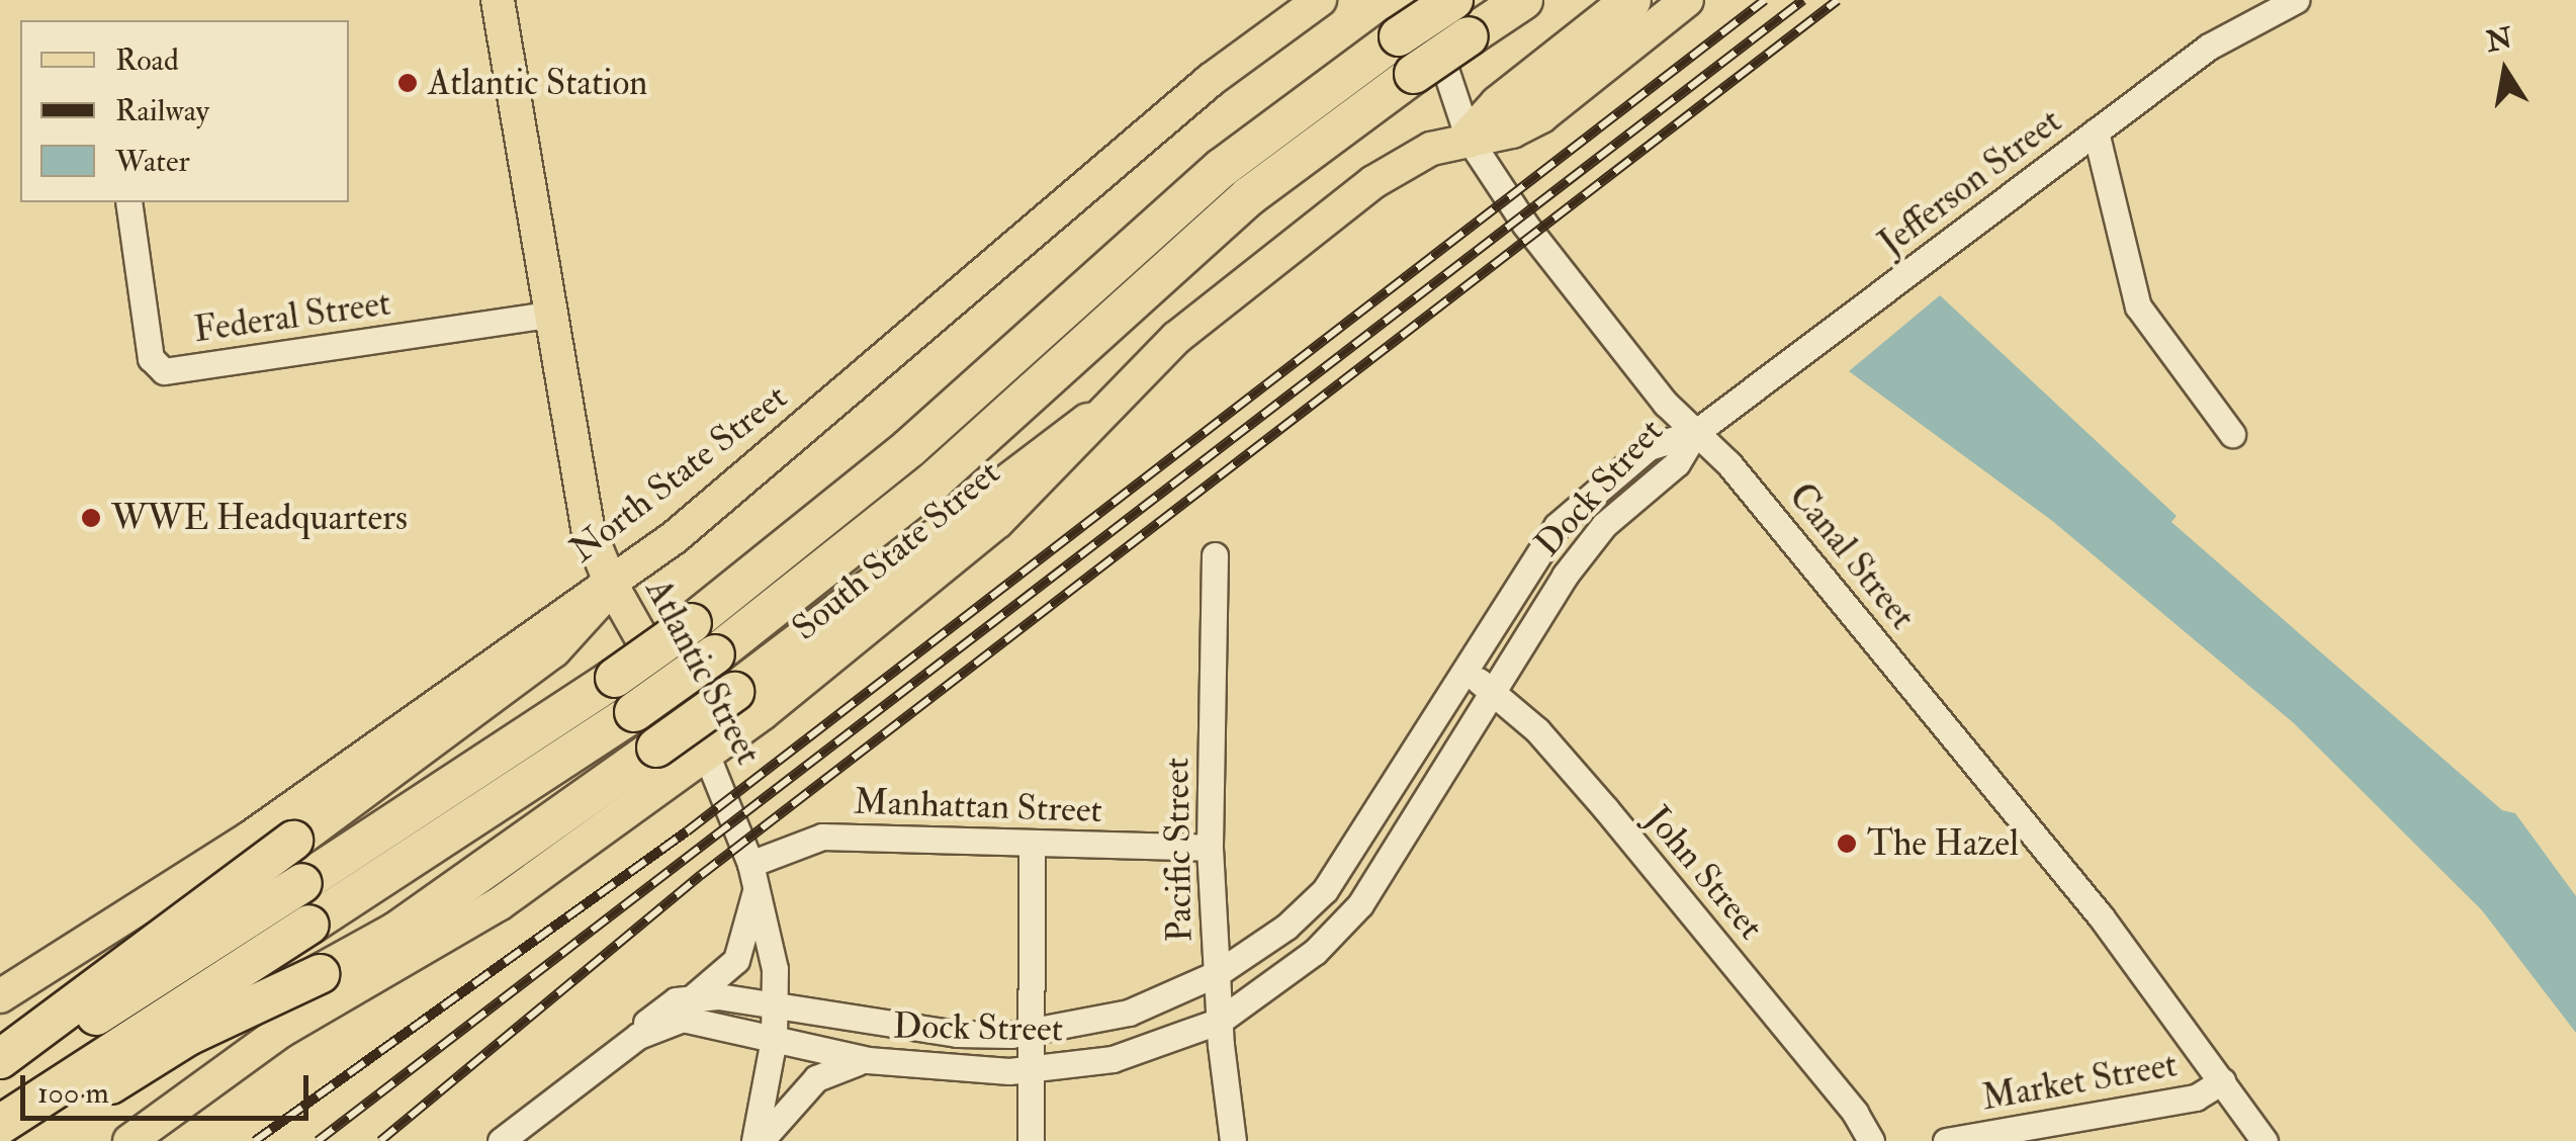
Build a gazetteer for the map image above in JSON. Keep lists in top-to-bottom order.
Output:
{
  "streets": {
    "main road": ["North State Street", "South State Street", "Atlantic Street"],
    "street": [
      "Jefferson Street",
      "Federal Street",
      "Dock Street",
      "Canal Street",
      "Manhattan Street",
      "Pacific Street",
      "John Street",
      "Market Street"
    ]
  },
  "crossings": [
    ["Jefferson Street", "Dock Street"],
    ["Jefferson Street", "Canal Street"],
    ["Federal Street", "Atlantic Street"],
    ["North State Street", "Atlantic Street"],
    ["Dock Street", "Canal Street"],
    ["Dock Street", "Atlantic Street"],
    ["Dock Street", "Pacific Street"],
    ["Dock Street", "John Street"],
    ["South State Street", "Canal Street"],
    ["South State Street", "Atlantic Street"],
    ["Canal Street", "Market Street"],
    ["Atlantic Street", "Manhattan Street"],
    ["Manhattan Street", "Pacific Street"]
  ],
  "places": ["Atlantic Station", "WWE Headquarters", "The Hazel"],
  "legend": ["Road", "Railway", "Water"],
  "scale_bar": "100 m",
  "north": "top"
}
